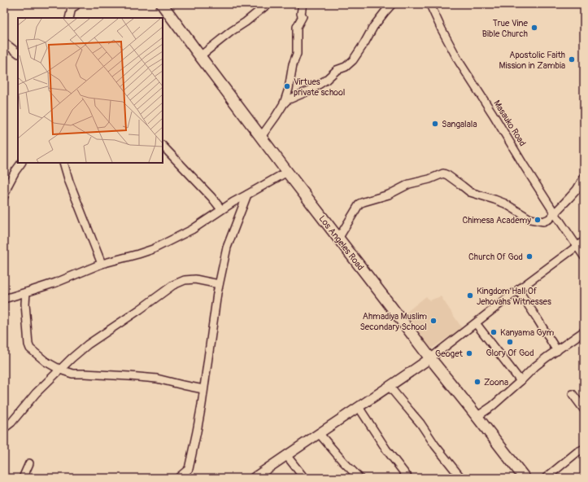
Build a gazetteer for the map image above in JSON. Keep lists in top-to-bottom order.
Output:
{
  "streets": {
    "main road": ["Los Angeles Road"],
    "street": ["Masauko Road"]
  },
  "places": [
    "True Vine Bible Church",
    "Apostolic Faith Mission in Zambia",
    "Virtues private school",
    "Sangalala",
    "Chimesa Academy",
    "Church Of God",
    "Kingdom Hall Of Jehovahs Witnesses",
    "Ahmadiya Muslim Secondary School",
    "Kanyama Gym",
    "Glory Of God",
    "Geoget",
    "Zoona"
  ]
}
